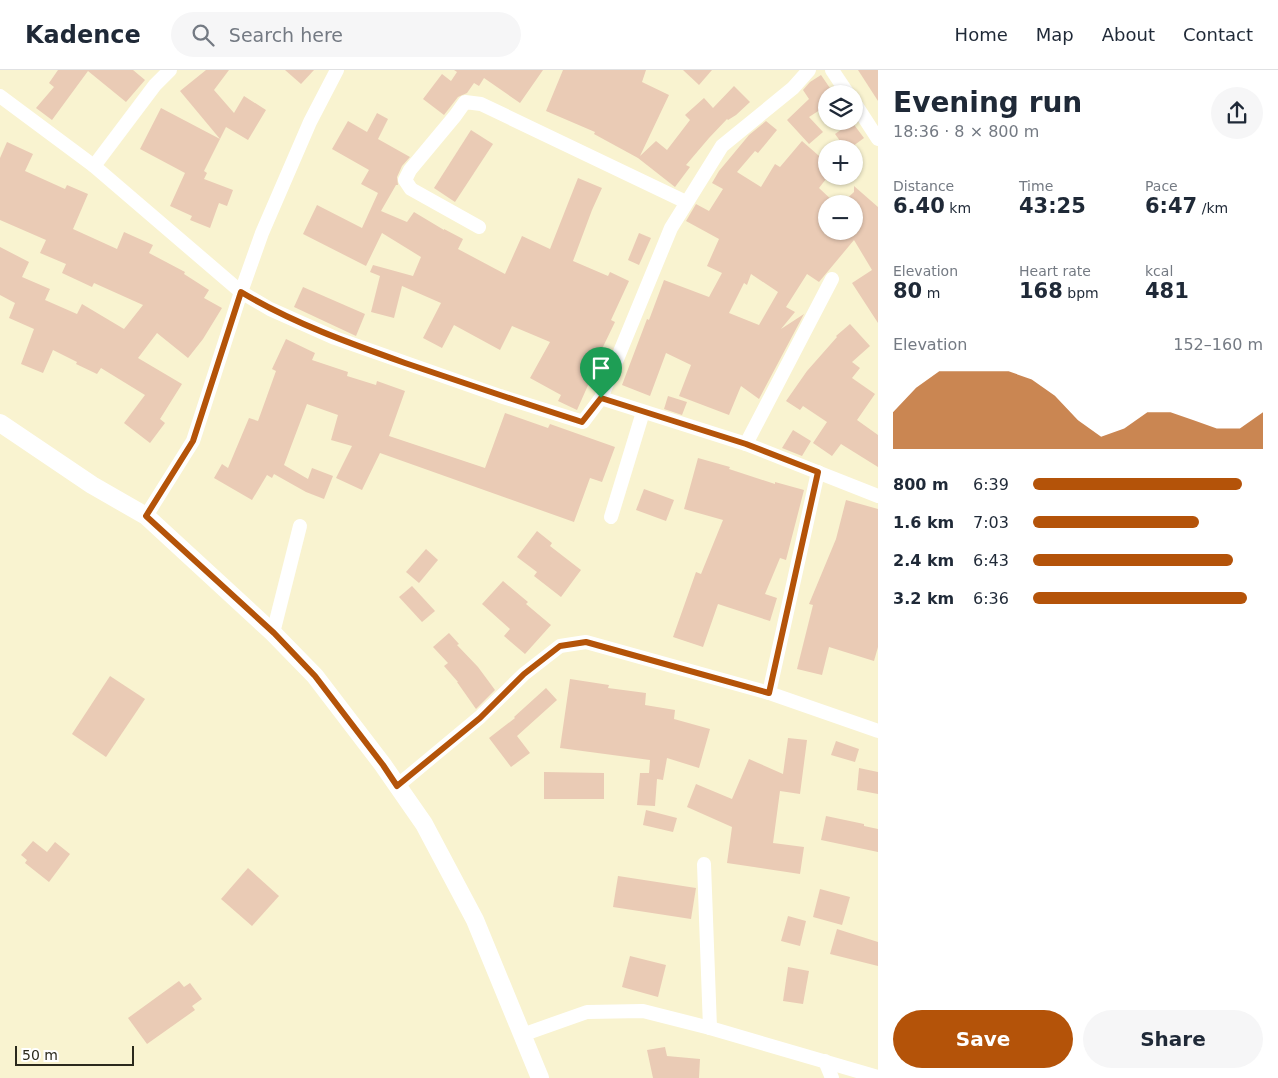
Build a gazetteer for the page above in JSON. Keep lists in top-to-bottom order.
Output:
{
  "scale_bar": "50 m",
  "page": {
    "header": "Kadence",
    "search": "Search here",
    "nav": [
      "Home",
      "Map",
      "About",
      "Contact"
    ],
    "heading": ["Evening run", "18:36 · 8 × 800 m"],
    "map_buttons": ["+", "−"],
    "stats": [
      ["Distance", "6.40 km"],
      ["Time", "43:25"],
      ["Pace", "6:47 /km"],
      ["Elevation", "80 m"],
      ["Heart rate", "168 bpm"],
      ["kcal", "481"]
    ],
    "chart": ["Elevation", "152–160 m"],
    "list": [
      {
        "name": "800 m",
        "note": "6:39"
      },
      {
        "name": "1.6 km",
        "note": "7:03"
      },
      {
        "name": "2.4 km",
        "note": "6:43"
      },
      {
        "name": "3.2 km",
        "note": "6:36"
      }
    ],
    "buttons": ["Save", "Share"],
    "scale": "50 m"
  }
}
